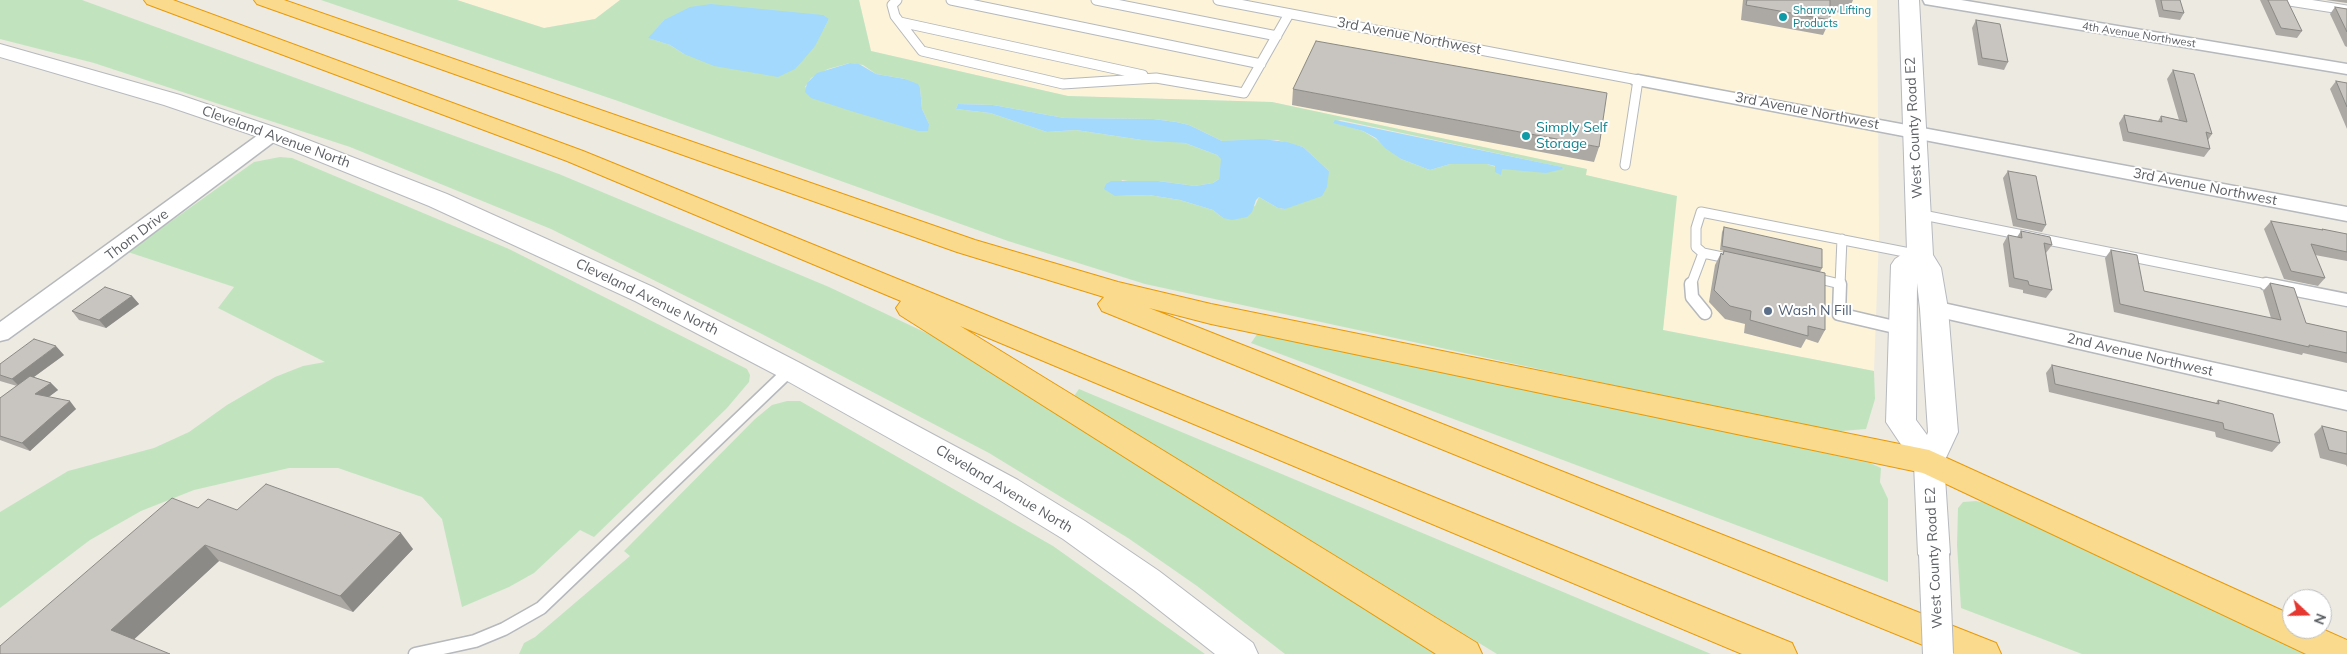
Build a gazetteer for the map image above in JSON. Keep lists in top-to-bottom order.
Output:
{
  "streets": {
    "street": [
      "4th Avenue Northwest",
      "3rd Avenue Northwest",
      "West County Road E2",
      "Cleveland Avenue North",
      "Thom Drive",
      "2nd Avenue Northwest"
    ]
  },
  "crossings": [
    ["3rd Avenue Northwest", "West County Road E2"],
    ["West County Road E2", "2nd Avenue Northwest"],
    ["Cleveland Avenue North", "Thom Drive"]
  ],
  "places": ["Sharrow Lifting Products", "Simply Self Storage", "Wash N Fill"],
  "north": "right"
}
